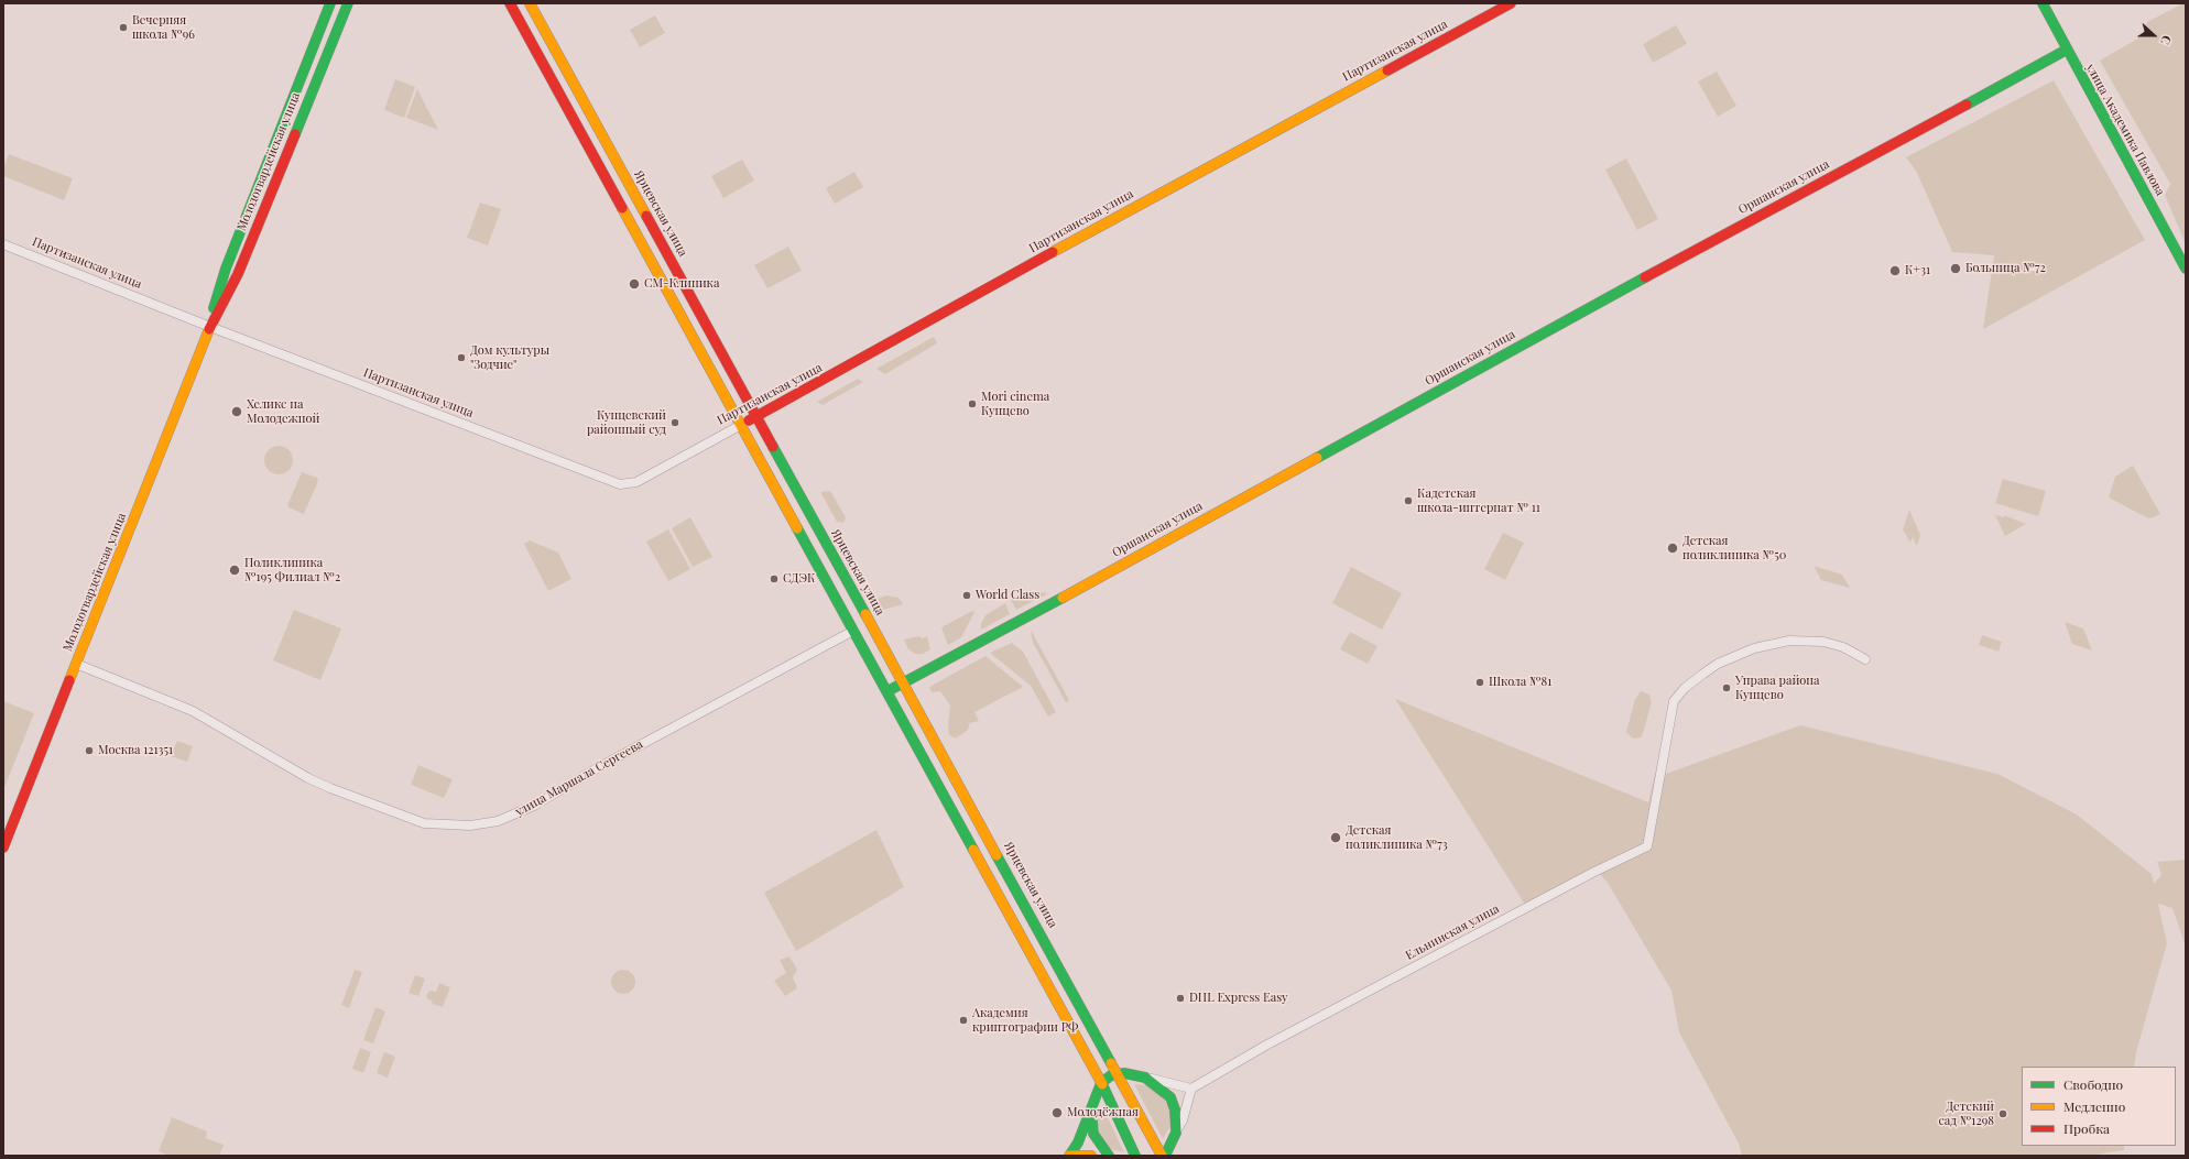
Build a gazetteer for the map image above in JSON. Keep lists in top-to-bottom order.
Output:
{
  "streets": {
    "street": [
      "Партизанская улица",
      "улица Академика Павлова",
      "Молодогвардейская улица",
      "Оршанская улица",
      "Ярцевская улица",
      "улица Маршала Сергеева",
      "Ельнинская улица"
    ]
  },
  "crossings": [
    ["Партизанская улица", "Молодогвардейская улица"],
    ["Партизанская улица", "Ярцевская улица"],
    ["улица Академика Павлова", "Оршанская улица"],
    ["Молодогвардейская улица", "улица Маршала Сергеева"],
    ["Оршанская улица", "Ярцевская улица"]
  ],
  "places": [
    "Вечерняя школа №96",
    "Больница №72",
    "К+31",
    "СМ-Клиника",
    "Дом культуры \"Зодчие\"",
    "Mori cinema Кунцево",
    "Хеликс на Молодежной",
    "Кунцевский районный суд",
    "Кадетская школа-интернат № 11",
    "Детская поликлиника №50",
    "Поликлиника №195 Филиал №2",
    "СДЭК",
    "World Class",
    "Школа №81",
    "Управа района Кунцево",
    "Москва 121351",
    "Детская поликлиника №73",
    "DHL Express Easy",
    "Академия криптографии РФ",
    "Молодёжная",
    "Детский сад №1298"
  ],
  "legend": ["Свободно", "Медленно", "Пробка"],
  "north": "right"
}
